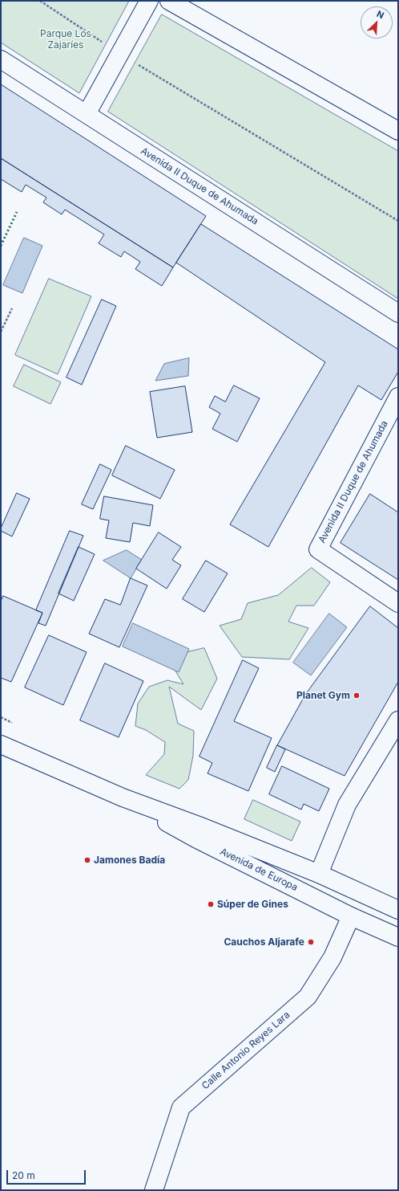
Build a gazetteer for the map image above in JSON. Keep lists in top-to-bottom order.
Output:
{
  "streets": {
    "street": ["Avenida II Duque de Ahumada", "Avenida de Europa", "Calle Antonio Reyes Lara"]
  },
  "crossings": [
    ["Avenida de Europa", "Calle Antonio Reyes Lara"]
  ],
  "parks": ["Parque Los Zajaríes"],
  "places": [
    "Planet Gym",
    "Jamones Badía",
    "Súper de Gines",
    "Cauchos Aljarafe"
  ],
  "scale_bar": "20 m",
  "north": "top right"
}
